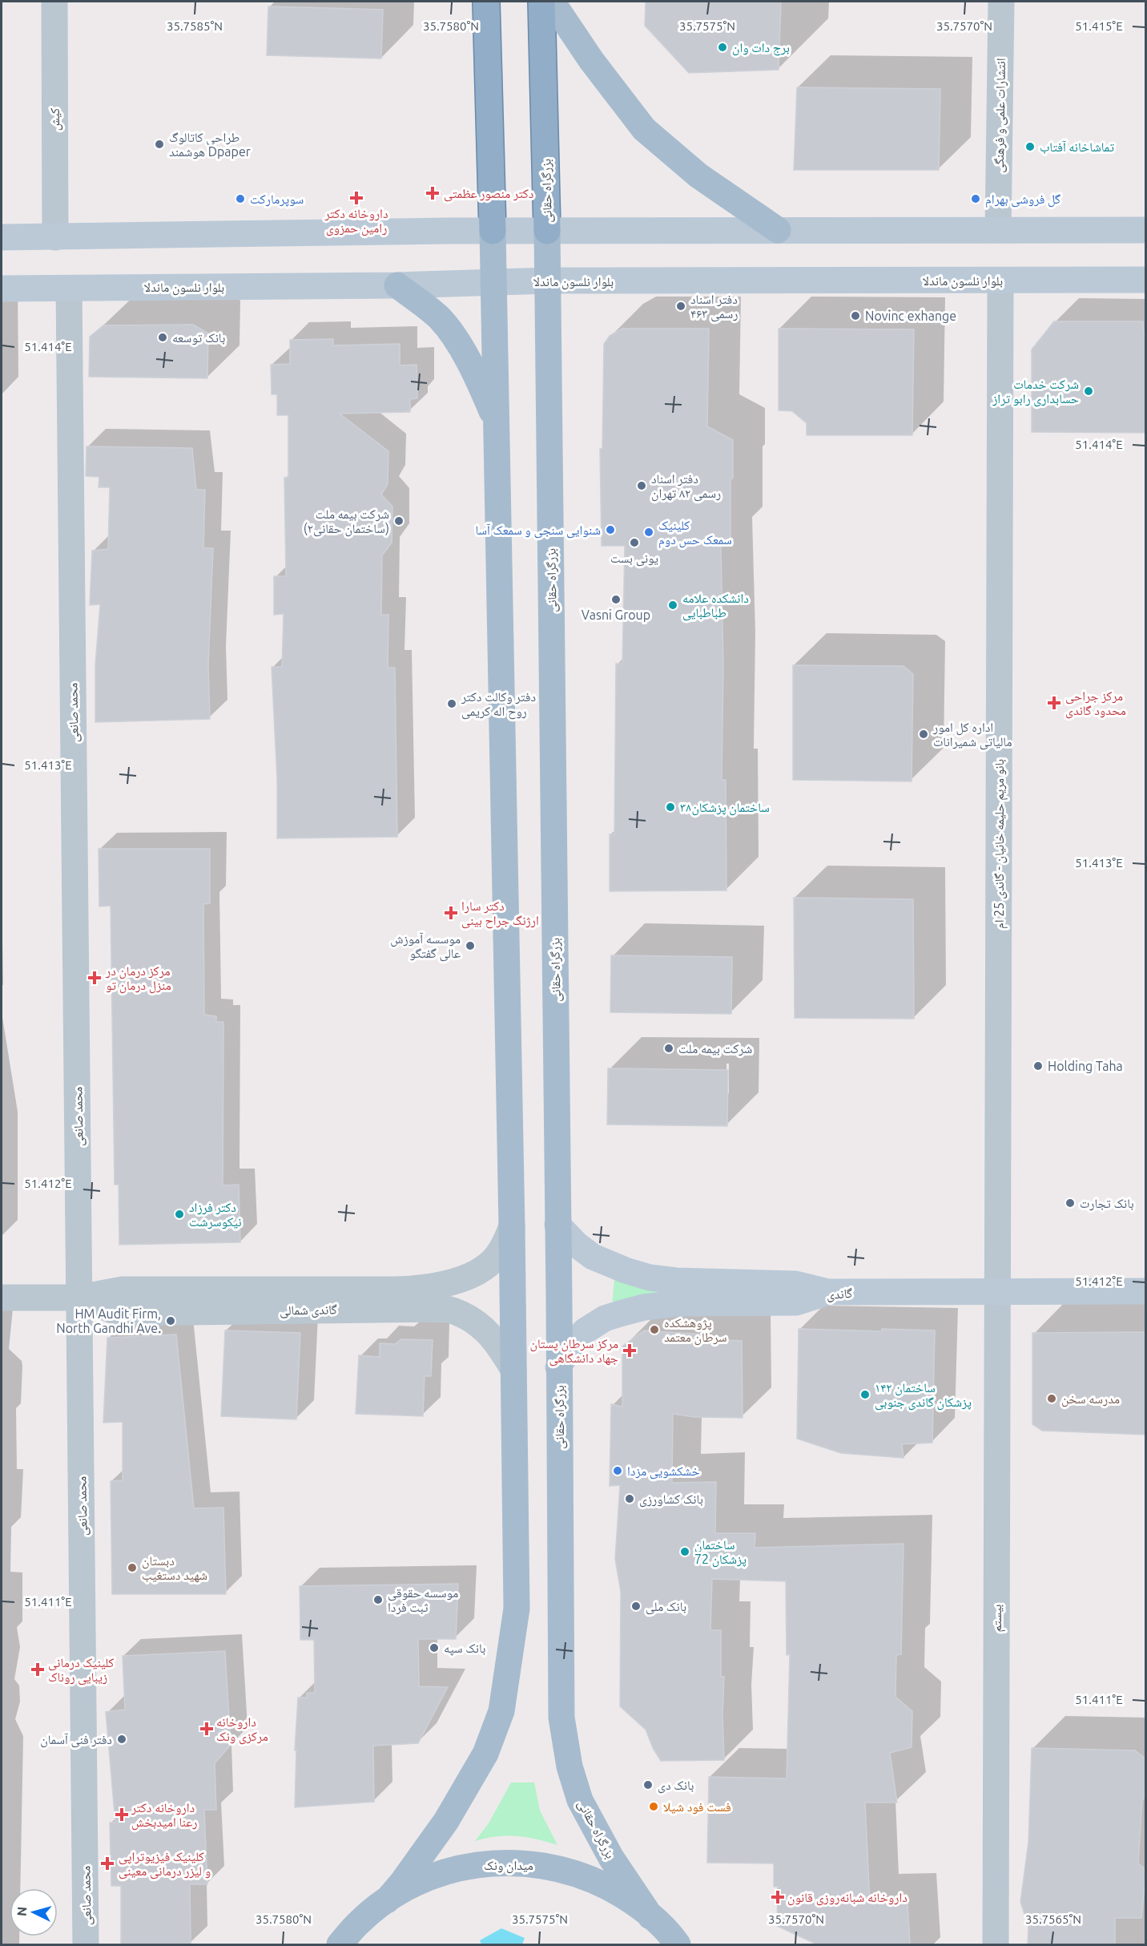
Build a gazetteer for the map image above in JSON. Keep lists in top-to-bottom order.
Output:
{
  "streets": {
    "highway": ["بزرگراه حقانی"],
    "main road": ["بلوار نلسون ماندلا", "گاندی", "میدان ونک"],
    "street": [
      "انتشارات علمی و فرهنگی",
      "کیش",
      "محمد صانعی",
      "بانو مریم حلیمه خانیان - گاندی 25 ام",
      "گاندی شمالی",
      "بیستم"
    ]
  },
  "crossings": [
    ["بزرگراه حقانی", "بلوار نلسون ماندلا"],
    ["بزرگراه حقانی", "گاندی"],
    ["بزرگراه حقانی", "میدان ونک"],
    ["بلوار نلسون ماندلا", "محمد صانعی"],
    ["بلوار نلسون ماندلا", "بانو مریم حلیمه خانیان - گاندی 25 ام"],
    ["محمد صانعی", "گاندی شمالی"],
    ["بانو مریم حلیمه خانیان - گاندی 25 ام", "گاندی"],
    ["بانو مریم حلیمه خانیان - گاندی 25 ام", "بیستم"],
    ["گاندی", "بیستم"]
  ],
  "places": {
    "other": [
      "برج دات وان",
      "طراحی کاتالوگ هوشمند Dpaper",
      "تماشاخانه آفتاب",
      "سوپرمارکت",
      "گل فروشی بهرام",
      "دفتر اسناد رسمی ۴۶۳",
      "Novinc exhange",
      "بانک توسعه",
      "شرکت خدمات حسابداری رابو تراز",
      "دفتر اسناد رسمی ۸۲ تهران",
      "شرکت بیمه ملت (ساختمان حقانی۲)",
      "شنوایی سنجی و سمعک آسا",
      "کلینیک سمعک حس دوم",
      "یونی بست",
      "Vasni Group",
      "دانشکده علامه طباطبایی",
      "دفتر وکالت دکتر روح اله کریمی",
      "اداره کل امور مالیاتی شمیرانات",
      "ساختمان پزشکان۳۸",
      "موسسه آموزش عالی گفتگو",
      "شرکت بیمه ملت",
      "Holding Taha",
      "بانک تجارت",
      "دکتر فرزاد نیکوسرشت",
      "HM Audit Firm, North Gandhi Ave.",
      "پژوهشکده سرطان معتمد",
      "ساختمان ۱۴۲ پزشکان گاندی جنوبی",
      "مدرسه سخن",
      "خشکشویی مزدا",
      "بانک کشاورزی",
      "ساختمان پزشکان 72",
      "دبستان شهید دستغیب",
      "موسسه حقوقی ثبت فردا",
      "بانک ملی",
      "بانک سپه",
      "دفتر فنی آسمان",
      "بانک دی",
      "فست فود شیلا"
    ],
    "health": [
      "دکتر منصور عظمتی",
      "داروخانه دکتر رامین حمزوی",
      "مرکز جراحی محدود گاندی",
      "دکتر سارا ارژنگ جراح بینی",
      "مرکز درمان در منزل درمان تو",
      "مرکز سرطان پستان جهاد دانشگاهی",
      "کلینیک درمانی زیبایی روناک",
      "داروخانه مرکزی ونک",
      "داروخانه دکتر رعنا امیدبخش",
      "کلینیک فیزیوتراپی و لیزر درمانی معینی",
      "داروخانه شبانه‌روزی قانون"
    ]
  },
  "north": "left",
  "coordinates": [
    "51.415°E",
    "35.7585°N",
    "35.7580°N",
    "35.7575°N",
    "35.7570°N",
    "51.414°E",
    "51.413°E",
    "51.412°E",
    "51.411°E",
    "35.7565°N"
  ]
}
